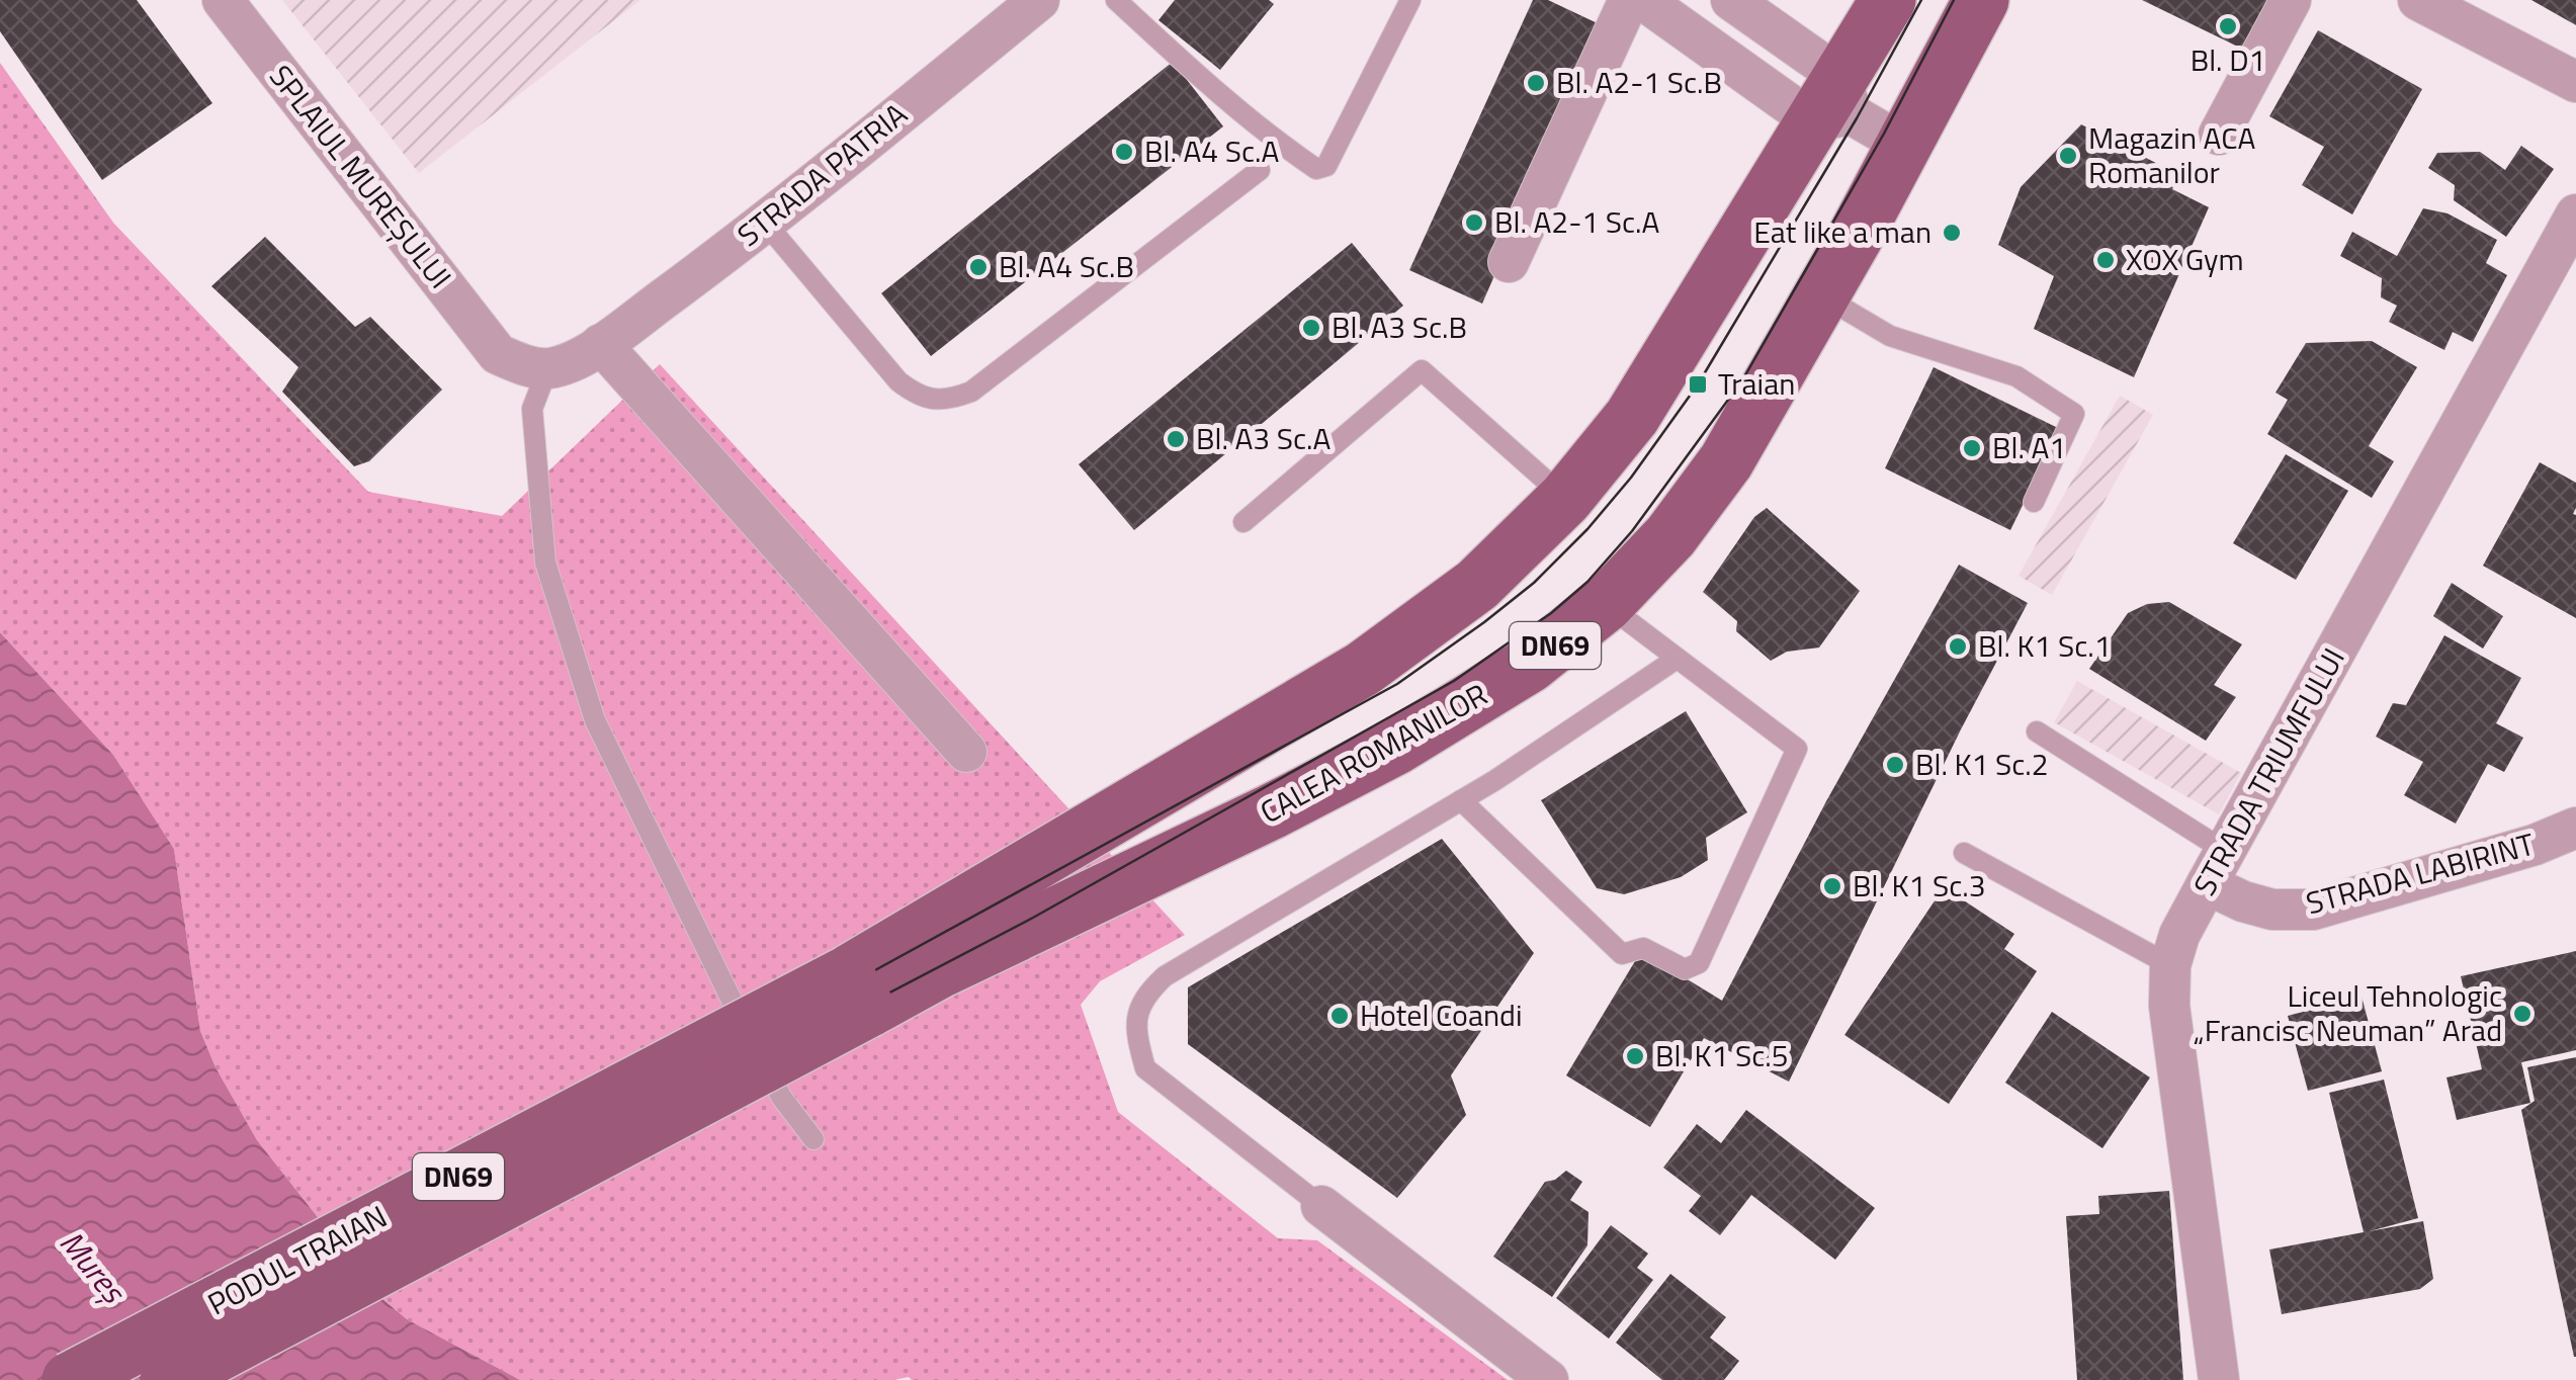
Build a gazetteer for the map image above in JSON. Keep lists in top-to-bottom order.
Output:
{
  "streets": {
    "main road": ["DN69", "CALEA ROMANILOR", "PODUL TRAIAN"],
    "street": [
      "STRADA PATRIA",
      "SPLAIUL MUREȘULUI",
      "STRADA TRIUMFULUI",
      "STRADA LABIRINT"
    ]
  },
  "crossings": [
    ["STRADA PATRIA", "SPLAIUL MUREȘULUI"],
    ["DN69", "CALEA ROMANILOR"],
    ["DN69", "PODUL TRAIAN"],
    ["CALEA ROMANILOR", "PODUL TRAIAN"],
    ["STRADA TRIUMFULUI", "STRADA LABIRINT"]
  ],
  "water": ["Mureș"],
  "places": {
    "other": [
      "Bl. D1",
      "Bl. A2-1 Sc.B",
      "Bl. A4 Sc.A",
      "Magazin ACA Romanilor",
      "Bl. A2-1 Sc.A",
      "Eat like a man",
      "XOX Gym",
      "Bl. A4 Sc.B",
      "Bl. A3 Sc.B",
      "Bl. A3 Sc.A",
      "Bl. A1",
      "Bl. K1 Sc.1",
      "Bl. K1 Sc.2",
      "Bl. K1 Sc.3",
      "Liceul Tehnologic „Francisc Neuman” Arad",
      "Hotel Coandi",
      "Bl. K1 Sc.5"
    ],
    "transit": ["Traian"]
  }
}
